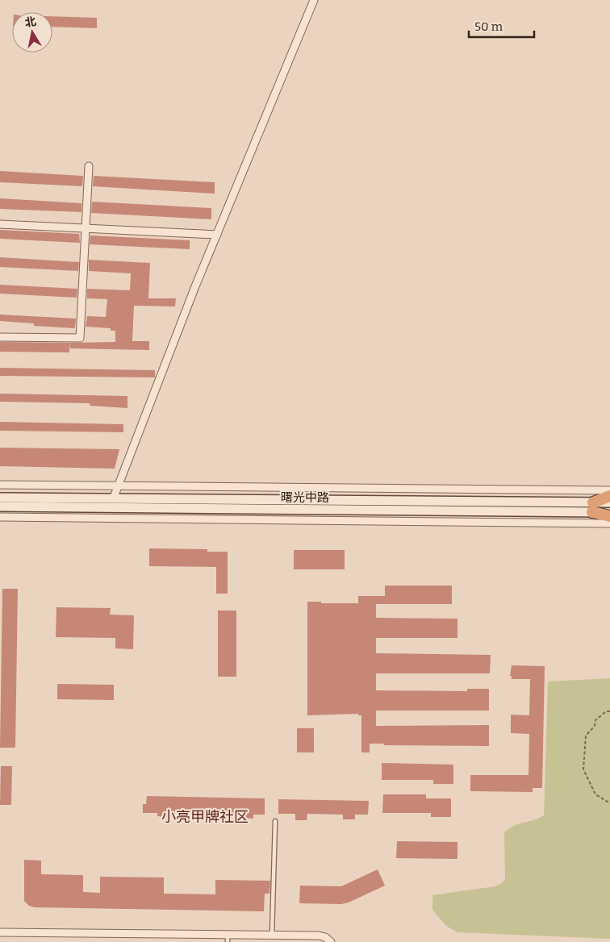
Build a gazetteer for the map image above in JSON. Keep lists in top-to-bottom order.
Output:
{
  "streets": {
    "main road": ["曙光中路"]
  },
  "districts": ["小亮甲牌社区"],
  "scale_bar": "50 m",
  "north": "top"
}
